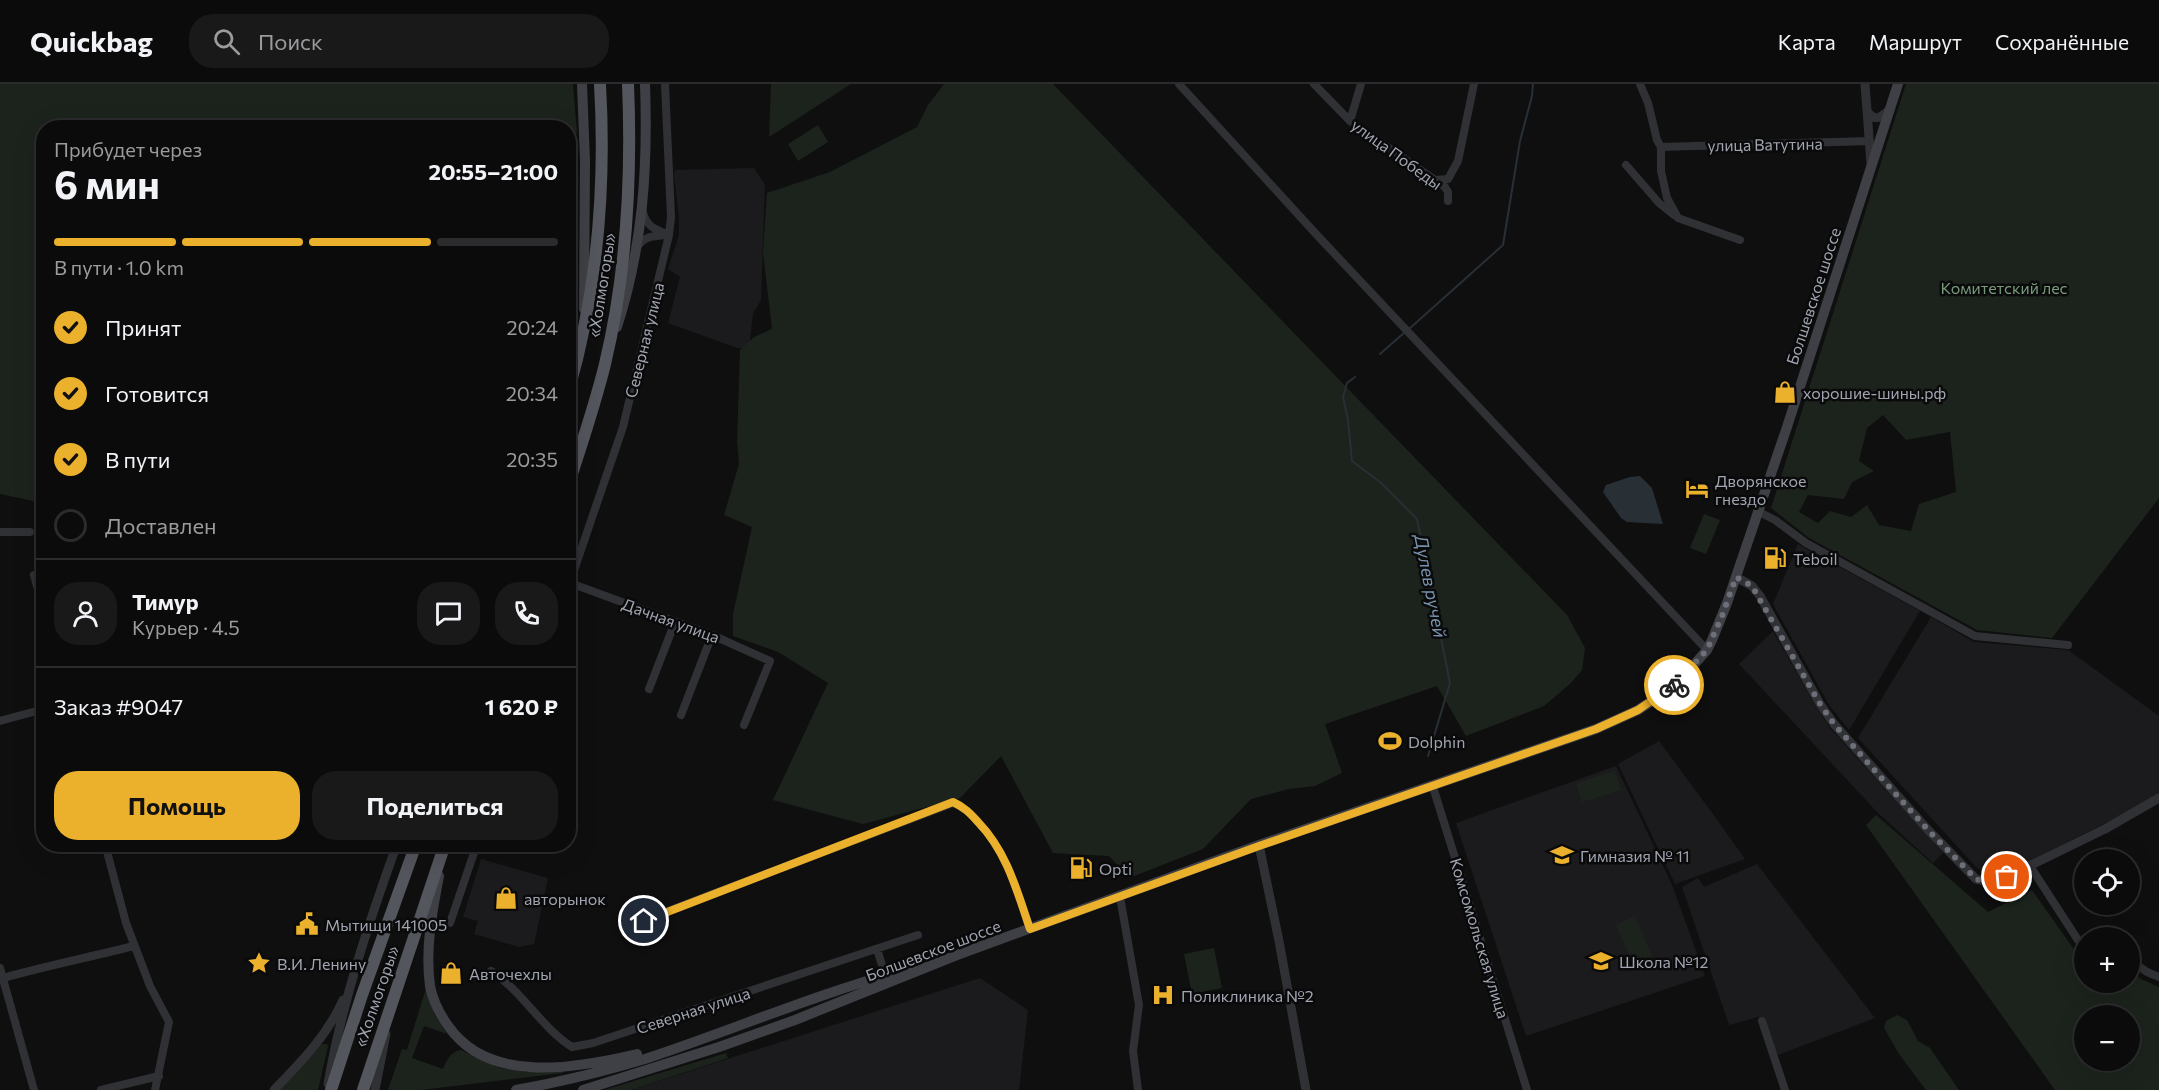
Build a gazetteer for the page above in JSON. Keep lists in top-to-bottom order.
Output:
{
  "streets": {
    "highway": ["«Холмогоры»"],
    "main road": ["Болшевское шоссе"],
    "street": [
      "улица Ватутина",
      "улица Победы",
      "Северная улица",
      "Дачная улица",
      "Комсомольская улица"
    ]
  },
  "crossings": [
    ["Болшевское шоссе", "Комсомольская улица"]
  ],
  "water": ["Дулев ручей"],
  "parks": ["Комитетский лес"],
  "places": {
    "shop": ["хорошие-шины.рф", "авторынок", "Авточехлы"],
    "hotel": ["Дворянское гнездо"],
    "fuel station": ["Teboil", "Opti"],
    "sports": ["Dolphin"],
    "school or university": ["Гимназия № 11", "Школа №12"],
    "public building": ["Мытищи 141005"],
    "place": ["В.И. Ленину"],
    "hospital": ["Поликлиника №2"]
  },
  "page": {
    "header": "Quickbag",
    "search": "Поиск",
    "nav": ["Карта", "Маршрут", "Сохранённые"],
    "heading": ["6 мин", "Прибудет через", "20:55–21:00"],
    "panel": [
      "Тимур",
      "Курьер · 4.5",
      "Заказ #9047",
      "1 620 ₽"
    ],
    "bar": "В пути · 1.0 km",
    "list": [
      ["Принят", "20:24"],
      ["Готовится", "20:34"],
      ["В пути", "20:35"],
      "Доставлен"
    ],
    "buttons": ["Помощь", "Поделиться"],
    "map_buttons": ["+", "−"]
  }
}
